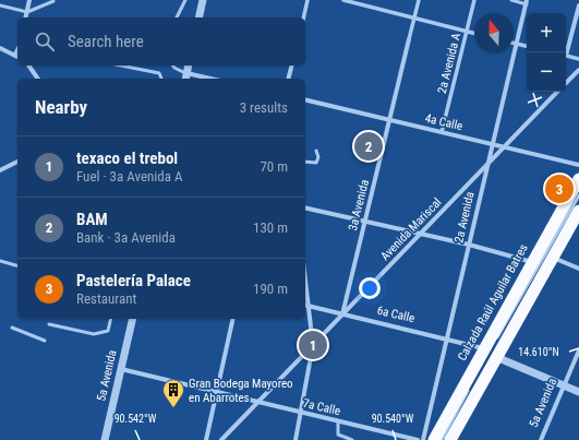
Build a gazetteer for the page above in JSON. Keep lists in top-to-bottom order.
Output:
{
  "streets": {
    "highway": ["Calzada Raúl Aguilar Batres"],
    "street": [
      "2a Avenida A",
      "4a Calle",
      "3a Avenida",
      "2a Avenida",
      "Avenida Mariscal",
      "6a Calle",
      "5a Avenida",
      "7a Calle"
    ]
  },
  "crossings": [
    ["2a Avenida A", "4a Calle"],
    ["4a Calle", "3a Avenida"],
    ["4a Calle", "2a Avenida"],
    ["4a Calle", "Avenida Mariscal"],
    ["3a Avenida", "Avenida Mariscal"],
    ["3a Avenida", "6a Calle"],
    ["2a Avenida", "Avenida Mariscal"],
    ["2a Avenida", "6a Calle"],
    ["Avenida Mariscal", "6a Calle"],
    ["Avenida Mariscal", "7a Calle"],
    ["Calzada Raúl Aguilar Batres", "6a Calle"],
    ["5a Avenida", "7a Calle"]
  ],
  "places": {
    "building": ["Gran Bodega Mayoreo en Abarrotes"]
  },
  "north": "top",
  "page": {
    "map_buttons": ["+", "−"],
    "search": "Search here",
    "heading": ["Nearby", "3 results"],
    "pins": ["2", "3", "1"],
    "list": [
      {
        "mark": "1",
        "name": "texaco el trebol",
        "note": "Fuel · 3a Avenida A",
        "value": "70 m"
      },
      {
        "mark": "2",
        "name": "BAM",
        "note": "Bank · 3a Avenida",
        "value": "130 m"
      },
      {
        "mark": "3",
        "name": "Pastelería Palace",
        "note": "Restaurant",
        "value": "190 m"
      }
    ]
  },
  "coordinates": ["14.610°N", "90.542°W", "90.540°W"]
}
